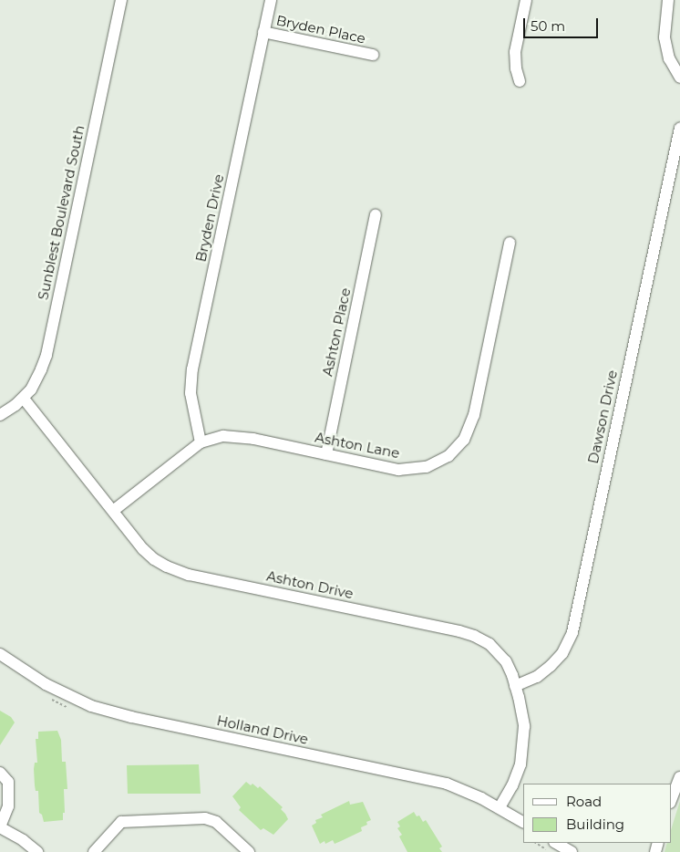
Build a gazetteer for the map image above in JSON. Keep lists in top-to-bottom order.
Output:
{
  "streets": {
    "street": [
      "Bryden Place",
      "Sunblest Boulevard South",
      "Bryden Drive",
      "Ashton Place",
      "Dawson Drive",
      "Ashton Lane",
      "Ashton Drive",
      "Holland Drive"
    ]
  },
  "crossings": [
    ["Bryden Place", "Bryden Drive"],
    ["Sunblest Boulevard South", "Ashton Drive"],
    ["Bryden Drive", "Ashton Lane"],
    ["Ashton Place", "Ashton Lane"],
    ["Dawson Drive", "Ashton Drive"],
    ["Ashton Lane", "Ashton Drive"],
    ["Ashton Drive", "Holland Drive"]
  ],
  "legend": ["Road", "Building"],
  "scale_bar": "50 m"
}
